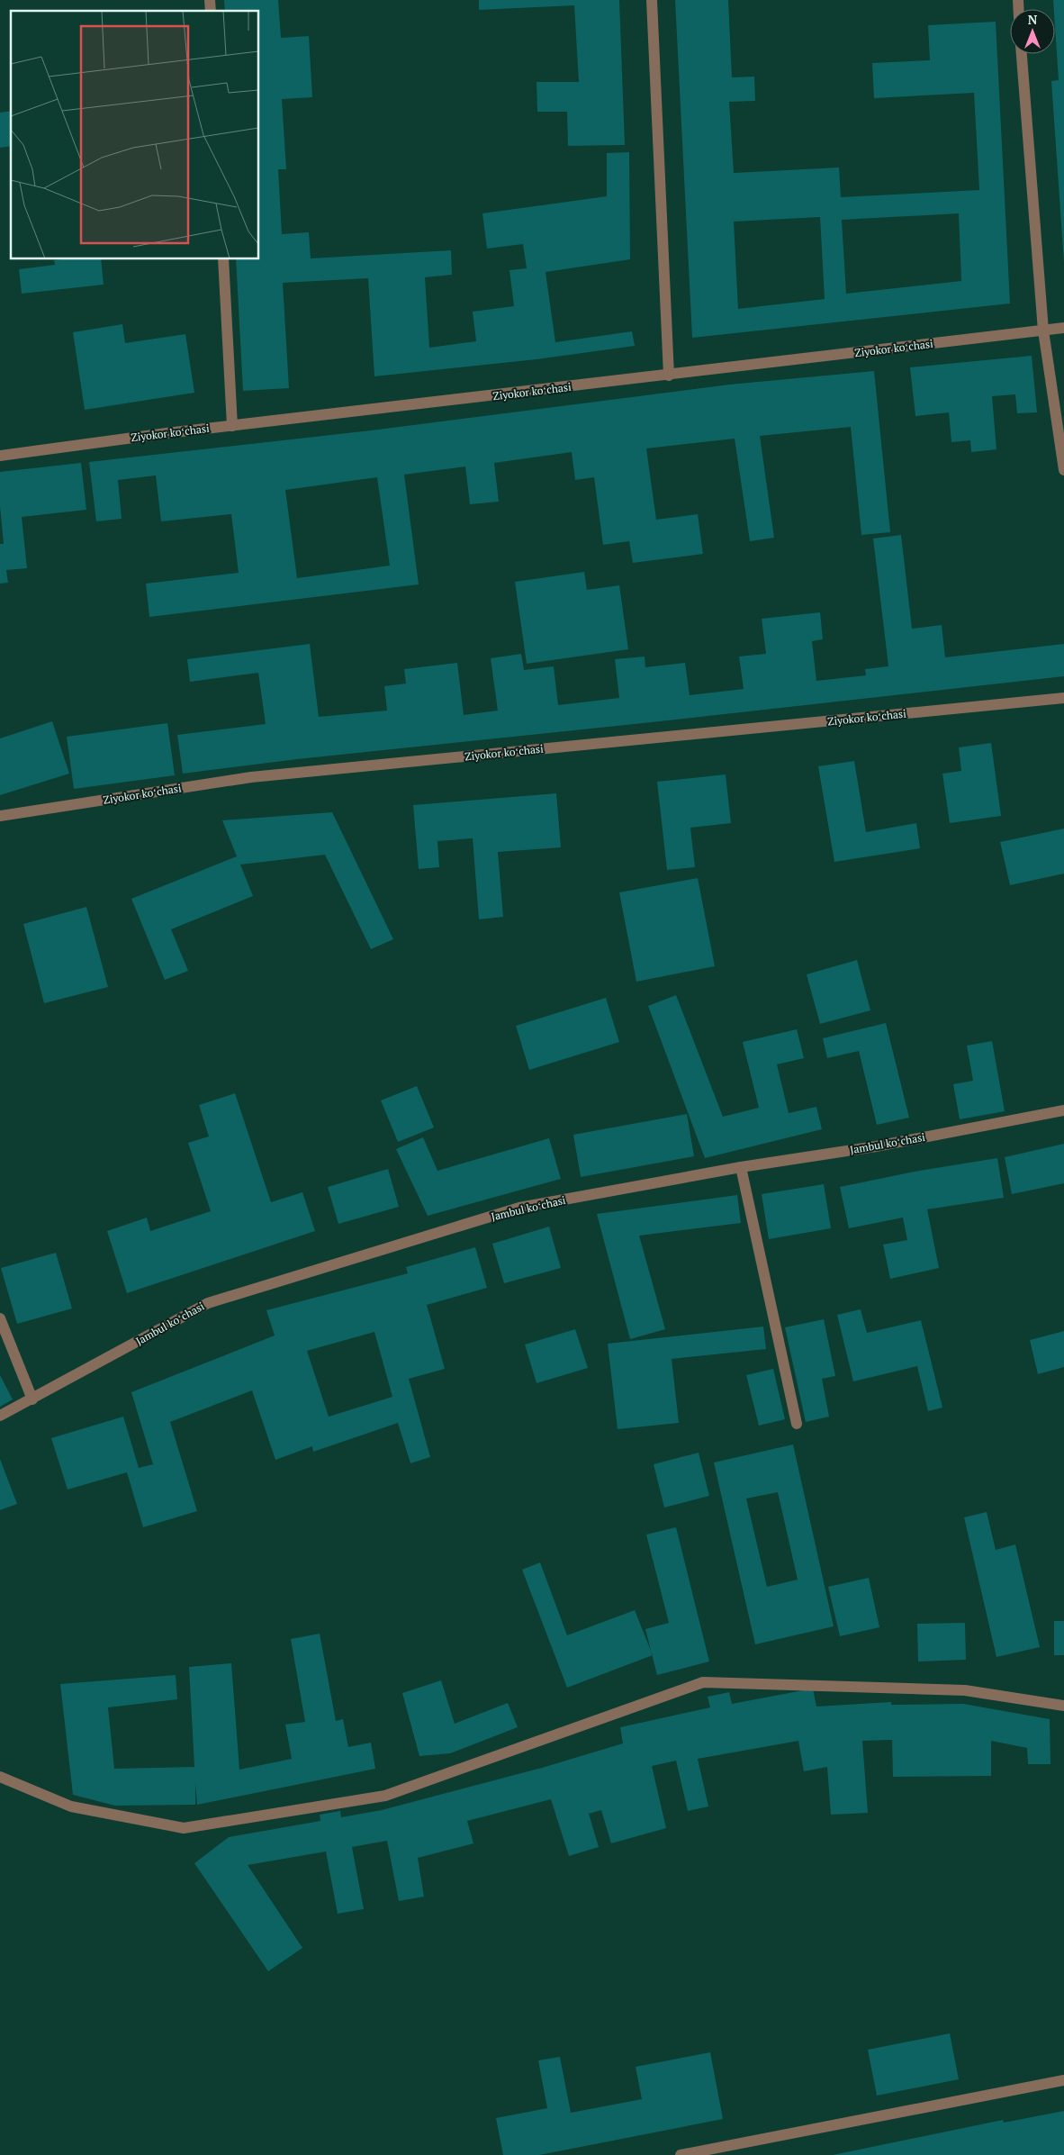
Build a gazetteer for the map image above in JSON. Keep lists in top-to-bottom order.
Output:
{
  "streets": {
    "street": ["Ziyokor koʻchasi", "Jambul koʻchasi"]
  },
  "north": "top"
}
